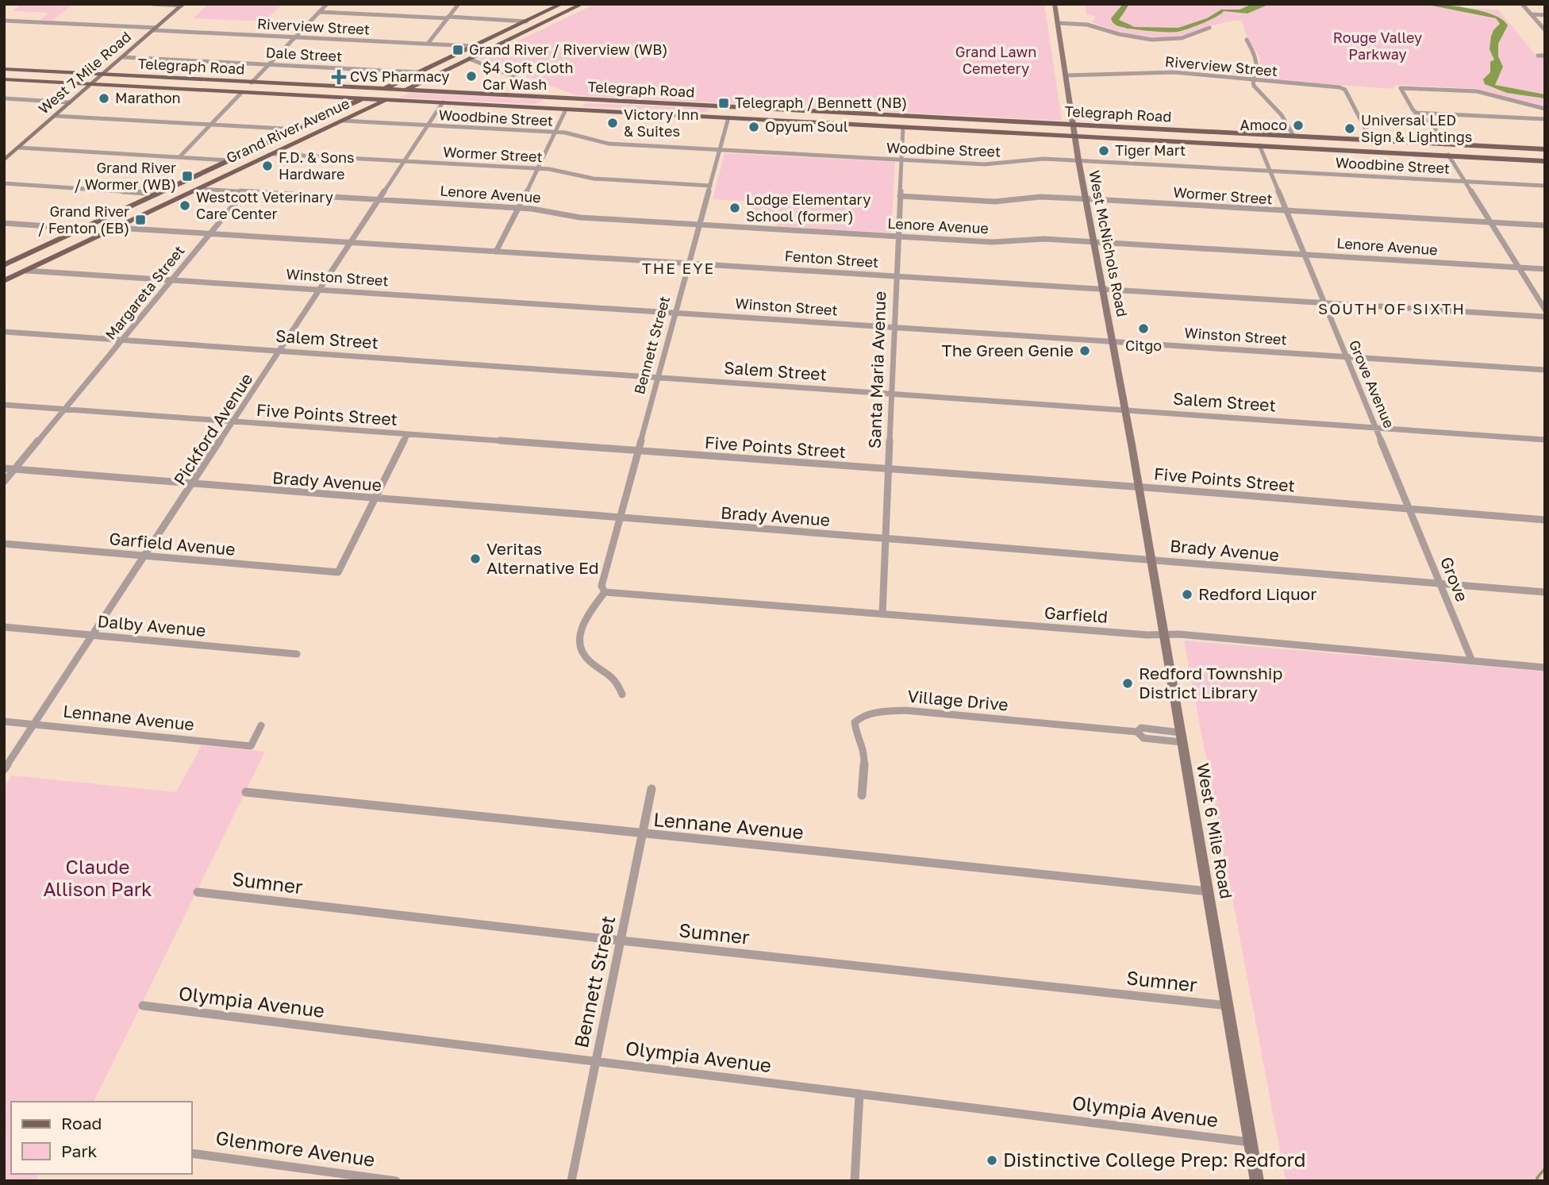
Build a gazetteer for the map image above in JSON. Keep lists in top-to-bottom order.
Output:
{
  "streets": {
    "main road": [
      "Telegraph Road",
      "West 7 Mile Road",
      "Grand River Avenue",
      "West McNichols Road",
      "West 6 Mile Road"
    ],
    "street": [
      "Riverview Street",
      "Dale Street",
      "Woodbine Street",
      "Wormer Street",
      "Lenore Avenue",
      "Fenton Street",
      "Winston Street",
      "Margareta Street",
      "Salem Street",
      "Bennett Street",
      "Santa Maria Avenue",
      "Grove Avenue",
      "Five Points Street",
      "Pickford Avenue",
      "Brady Avenue",
      "Garfield Avenue",
      "Grove",
      "Garfield",
      "Dalby Avenue",
      "Village Drive",
      "Lennane Avenue",
      "Sumner",
      "Olympia Avenue",
      "Glenmore Avenue"
    ]
  },
  "crossings": [
    ["Riverview Street", "Telegraph Road"],
    ["Riverview Street", "West 7 Mile Road"],
    ["Riverview Street", "Grand River Avenue"],
    ["Riverview Street", "West McNichols Road"],
    ["Dale Street", "West 7 Mile Road"],
    ["Dale Street", "Grand River Avenue"],
    ["Telegraph Road", "West 7 Mile Road"],
    ["Telegraph Road", "Grand River Avenue"],
    ["Telegraph Road", "West McNichols Road"],
    ["Telegraph Road", "Bennett Street"],
    ["Telegraph Road", "Santa Maria Avenue"],
    ["Telegraph Road", "Grove Avenue"],
    ["Telegraph Road", "Pickford Avenue"],
    ["Woodbine Street", "Grand River Avenue"],
    ["Woodbine Street", "West McNichols Road"],
    ["Woodbine Street", "Bennett Street"],
    ["Woodbine Street", "Santa Maria Avenue"],
    ["Woodbine Street", "Grove Avenue"],
    ["Woodbine Street", "Pickford Avenue"],
    ["Grand River Avenue", "Wormer Street"],
    ["Grand River Avenue", "Lenore Avenue"],
    ["Grand River Avenue", "Fenton Street"],
    ["Grand River Avenue", "Winston Street"],
    ["Wormer Street", "West McNichols Road"],
    ["Wormer Street", "Bennett Street"],
    ["Wormer Street", "Santa Maria Avenue"],
    ["Wormer Street", "Grove Avenue"],
    ["Wormer Street", "Pickford Avenue"],
    ["Lenore Avenue", "West McNichols Road"],
    ["Lenore Avenue", "Margareta Street"],
    ["Lenore Avenue", "Bennett Street"],
    ["Lenore Avenue", "Santa Maria Avenue"],
    ["Lenore Avenue", "Grove Avenue"],
    ["Lenore Avenue", "Pickford Avenue"],
    ["West McNichols Road", "Fenton Street"],
    ["West McNichols Road", "Winston Street"],
    ["West McNichols Road", "Salem Street"],
    ["West McNichols Road", "Five Points Street"],
    ["West McNichols Road", "West 6 Mile Road"],
    ["Fenton Street", "Margareta Street"],
    ["Fenton Street", "Bennett Street"],
    ["Fenton Street", "Santa Maria Avenue"],
    ["Fenton Street", "Grove Avenue"],
    ["Fenton Street", "Pickford Avenue"],
    ["Winston Street", "Margareta Street"],
    ["Winston Street", "Bennett Street"],
    ["Winston Street", "Santa Maria Avenue"],
    ["Winston Street", "Grove Avenue"],
    ["Winston Street", "Pickford Avenue"],
    ["Margareta Street", "Salem Street"],
    ["Margareta Street", "Five Points Street"],
    ["Margareta Street", "Brady Avenue"],
    ["Salem Street", "Bennett Street"],
    ["Salem Street", "Santa Maria Avenue"],
    ["Salem Street", "Grove Avenue"],
    ["Salem Street", "Pickford Avenue"],
    ["Bennett Street", "Five Points Street"],
    ["Bennett Street", "Brady Avenue"],
    ["Bennett Street", "Garfield"],
    ["Bennett Street", "Lennane Avenue"],
    ["Bennett Street", "Sumner"],
    ["Bennett Street", "Olympia Avenue"],
    ["Santa Maria Avenue", "Five Points Street"],
    ["Santa Maria Avenue", "Brady Avenue"],
    ["Santa Maria Avenue", "Garfield"],
    ["Grove Avenue", "Five Points Street"],
    ["Grove Avenue", "Grove"],
    ["Five Points Street", "Pickford Avenue"],
    ["Five Points Street", "Grove"],
    ["Five Points Street", "West 6 Mile Road"],
    ["Pickford Avenue", "Brady Avenue"],
    ["Pickford Avenue", "Garfield Avenue"],
    ["Pickford Avenue", "Dalby Avenue"],
    ["Pickford Avenue", "Lennane Avenue"],
    ["Brady Avenue", "Garfield Avenue"],
    ["Brady Avenue", "Grove"],
    ["Brady Avenue", "West 6 Mile Road"],
    ["Grove", "Garfield"],
    ["Garfield", "West 6 Mile Road"],
    ["Village Drive", "West 6 Mile Road"],
    ["Lennane Avenue", "West 6 Mile Road"],
    ["West 6 Mile Road", "Sumner"],
    ["West 6 Mile Road", "Olympia Avenue"]
  ],
  "districts": ["THE EYE", "SOUTH OF SIXTH"],
  "parks": ["Rouge Valley Parkway", "Grand Lawn Cemetery", "Claude Allison Park"],
  "places": {
    "transit": [
      "Grand River / Riverview (WB)",
      "Telegraph / Bennett (NB)",
      "Grand River / Wormer (WB)",
      "Grand River / Fenton (EB)"
    ],
    "other": [
      "$4 Soft Cloth Car Wash",
      "Marathon",
      "Victory Inn & Suites",
      "Amoco",
      "Opyum Soul",
      "Universal LED Sign & Lightings",
      "Tiger Mart",
      "F.D. & Sons Hardware",
      "Westcott Veterinary Care Center",
      "Lodge Elementary School (former)",
      "Citgo",
      "The Green Genie",
      "Veritas Alternative Ed",
      "Redford Liquor",
      "Redford Township District Library",
      "Distinctive College Prep: Redford"
    ],
    "health": ["CVS Pharmacy"]
  },
  "legend": ["Road", "Park"]
}
